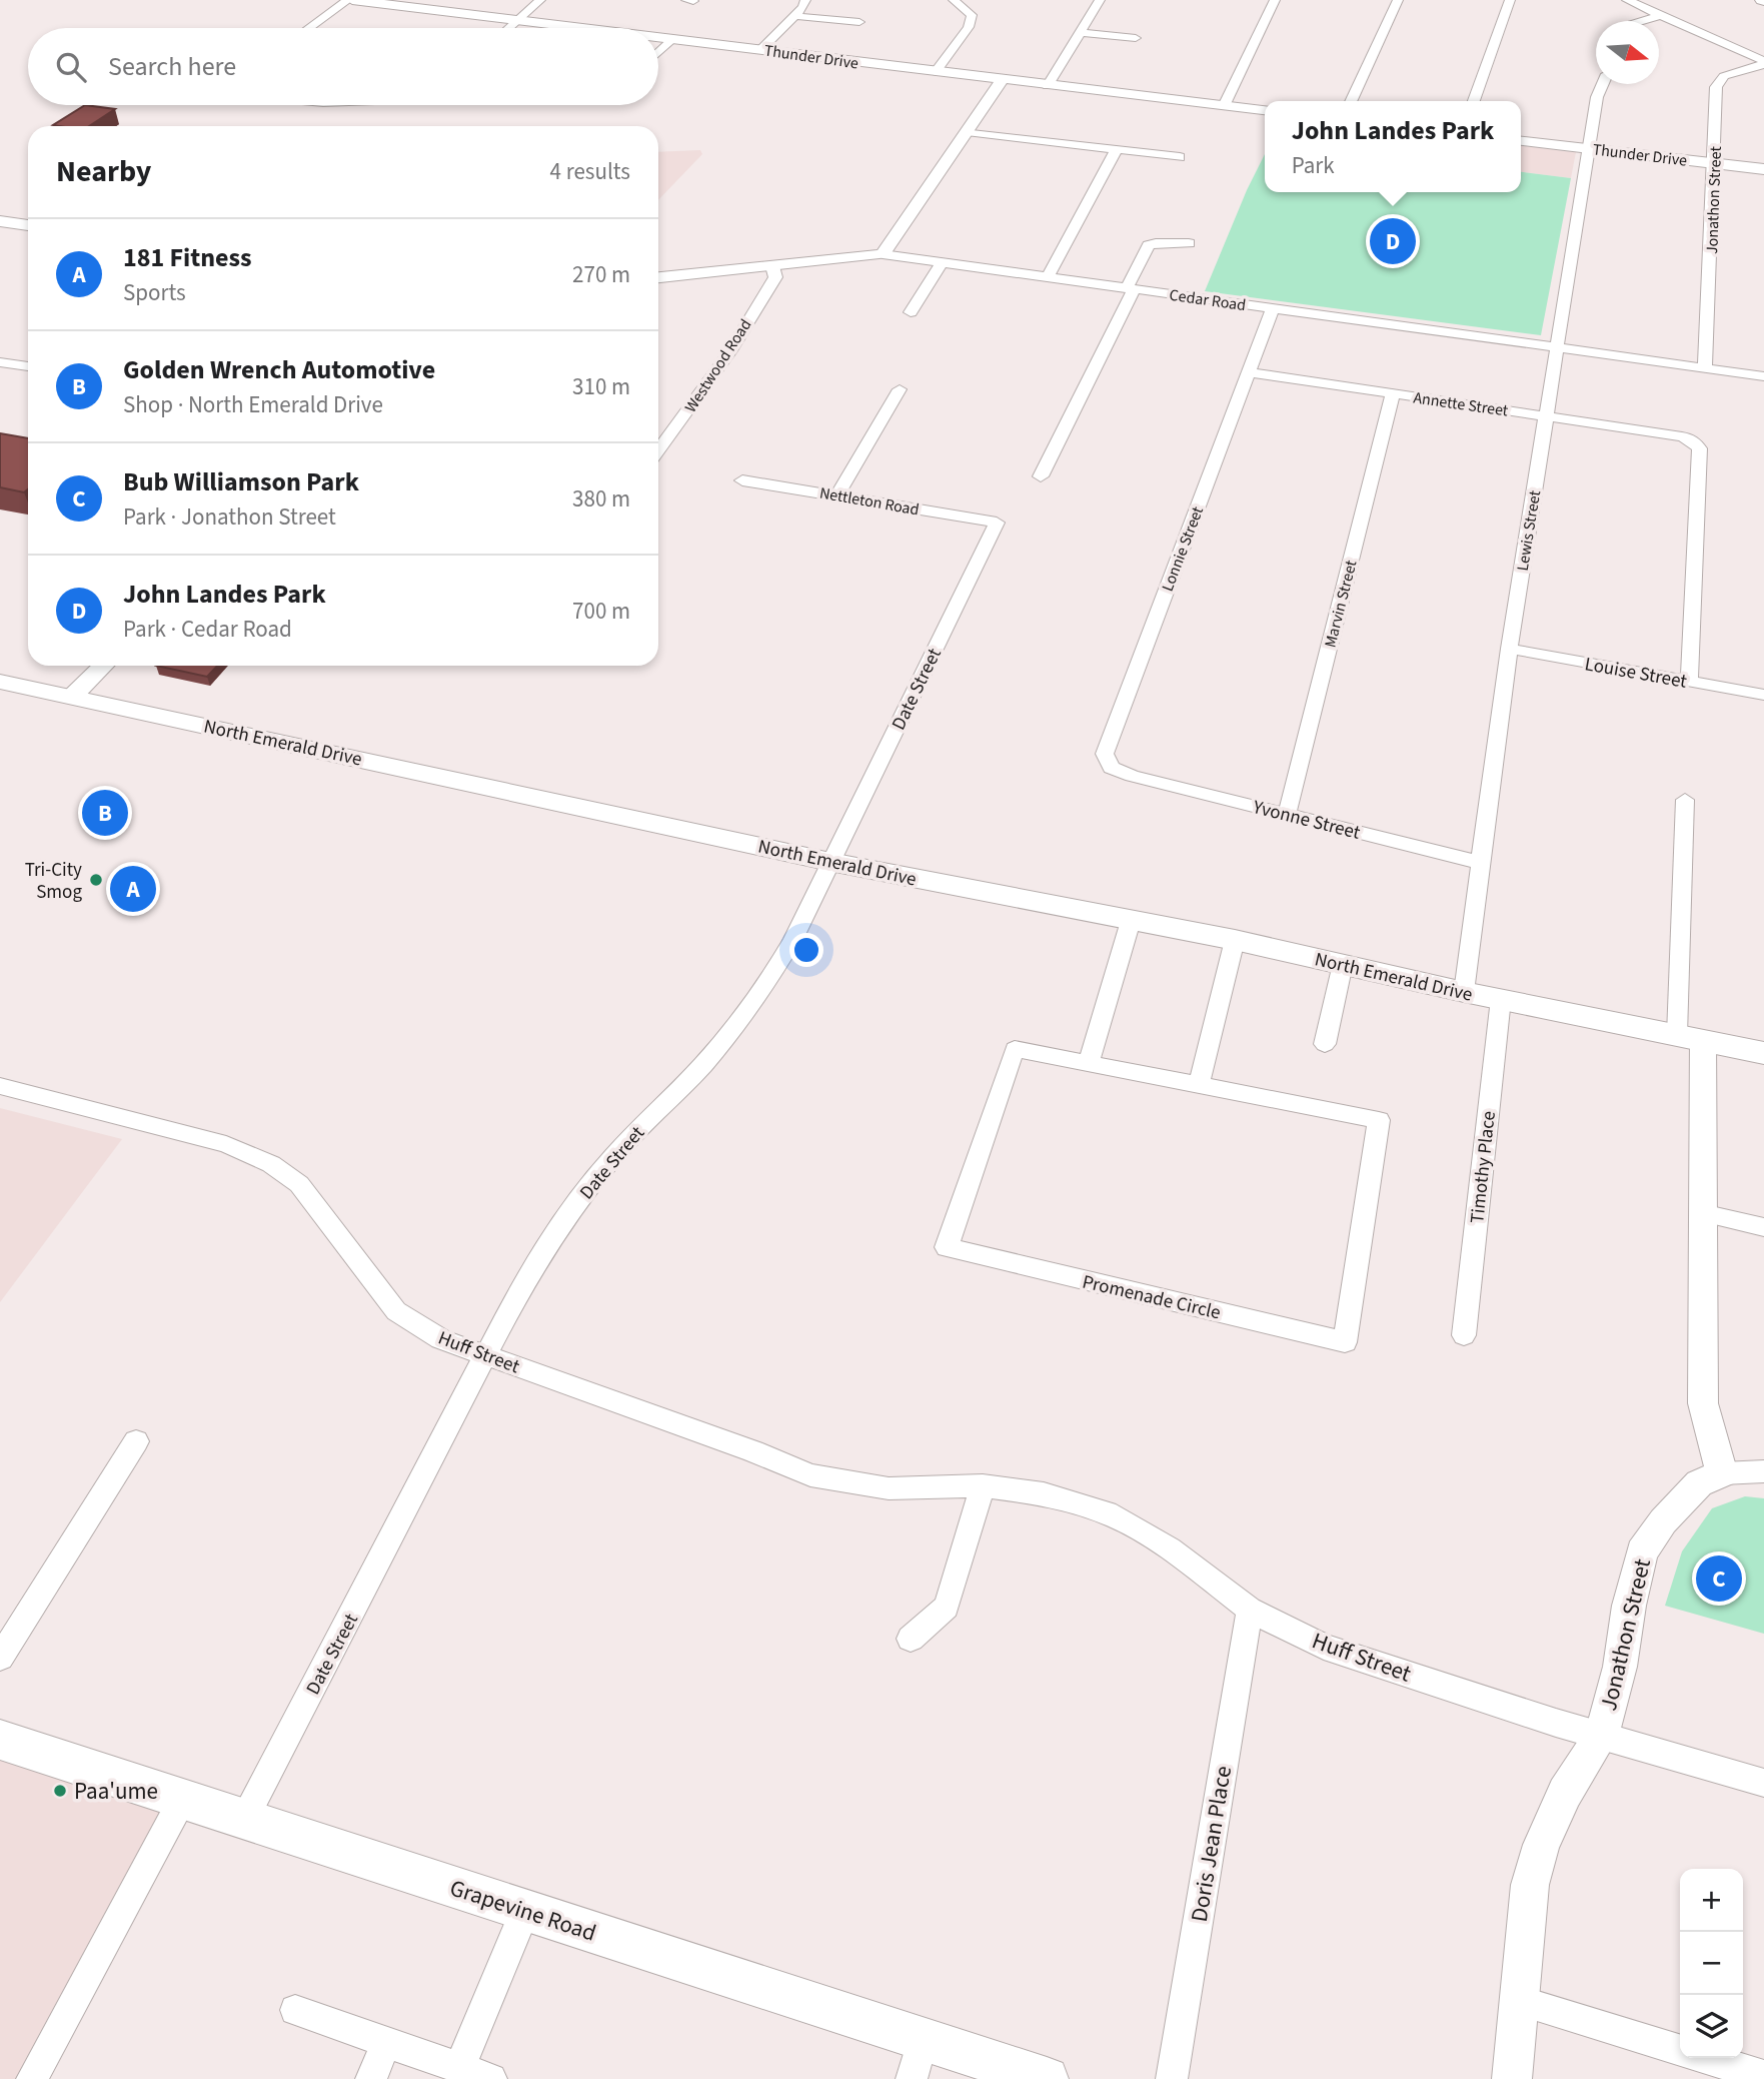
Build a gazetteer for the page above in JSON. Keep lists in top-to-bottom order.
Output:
{
  "streets": {
    "main road": ["North Emerald Drive", "Grapevine Road"],
    "street": [
      "Thunder Drive",
      "Jonathon Street",
      "Cedar Road",
      "Westwood Road",
      "Annette Street",
      "Nettleton Road",
      "Lewis Street",
      "Lonnie Street",
      "Marvin Street",
      "Louise Street",
      "Date Street",
      "Yvonne Street",
      "Timothy Place",
      "Promenade Circle",
      "Huff Street",
      "Doris Jean Place"
    ]
  },
  "crossings": [
    ["Thunder Drive", "Jonathon Street"],
    ["Thunder Drive", "Lewis Street"],
    ["Jonathon Street", "Cedar Road"],
    ["Jonathon Street", "Huff Street"],
    ["Cedar Road", "Westwood Road"],
    ["Cedar Road", "Lewis Street"],
    ["Cedar Road", "Lonnie Street"],
    ["Annette Street", "Lewis Street"],
    ["Annette Street", "Lonnie Street"],
    ["Annette Street", "Marvin Street"],
    ["Annette Street", "Louise Street"],
    ["Nettleton Road", "Date Street"],
    ["Lewis Street", "Louise Street"],
    ["Lewis Street", "North Emerald Drive"],
    ["Lewis Street", "Yvonne Street"],
    ["Lonnie Street", "Yvonne Street"],
    ["Marvin Street", "Yvonne Street"],
    ["Date Street", "North Emerald Drive"],
    ["Date Street", "Huff Street"],
    ["Date Street", "Grapevine Road"],
    ["North Emerald Drive", "Timothy Place"],
    ["Huff Street", "Doris Jean Place"]
  ],
  "places": ["Tri-City Smog", "Paa'ume"],
  "north": "right",
  "page": {
    "search": "Search here",
    "popup": ["John Landes Park", "Park"],
    "heading": ["Nearby", "4 results"],
    "pins": [
      "D",
      "B",
      "A",
      "C"
    ],
    "list": [
      {
        "mark": "A",
        "name": "181 Fitness",
        "note": "Sports",
        "value": "270 m"
      },
      {
        "mark": "B",
        "name": "Golden Wrench Automotive",
        "note": "Shop · North Emerald Drive",
        "value": "310 m"
      },
      {
        "mark": "C",
        "name": "Bub Williamson Park",
        "note": "Park · Jonathon Street",
        "value": "380 m"
      },
      {
        "mark": "D",
        "name": "John Landes Park",
        "note": "Park · Cedar Road",
        "value": "700 m"
      }
    ],
    "map_buttons": ["+", "−"]
  }
}
